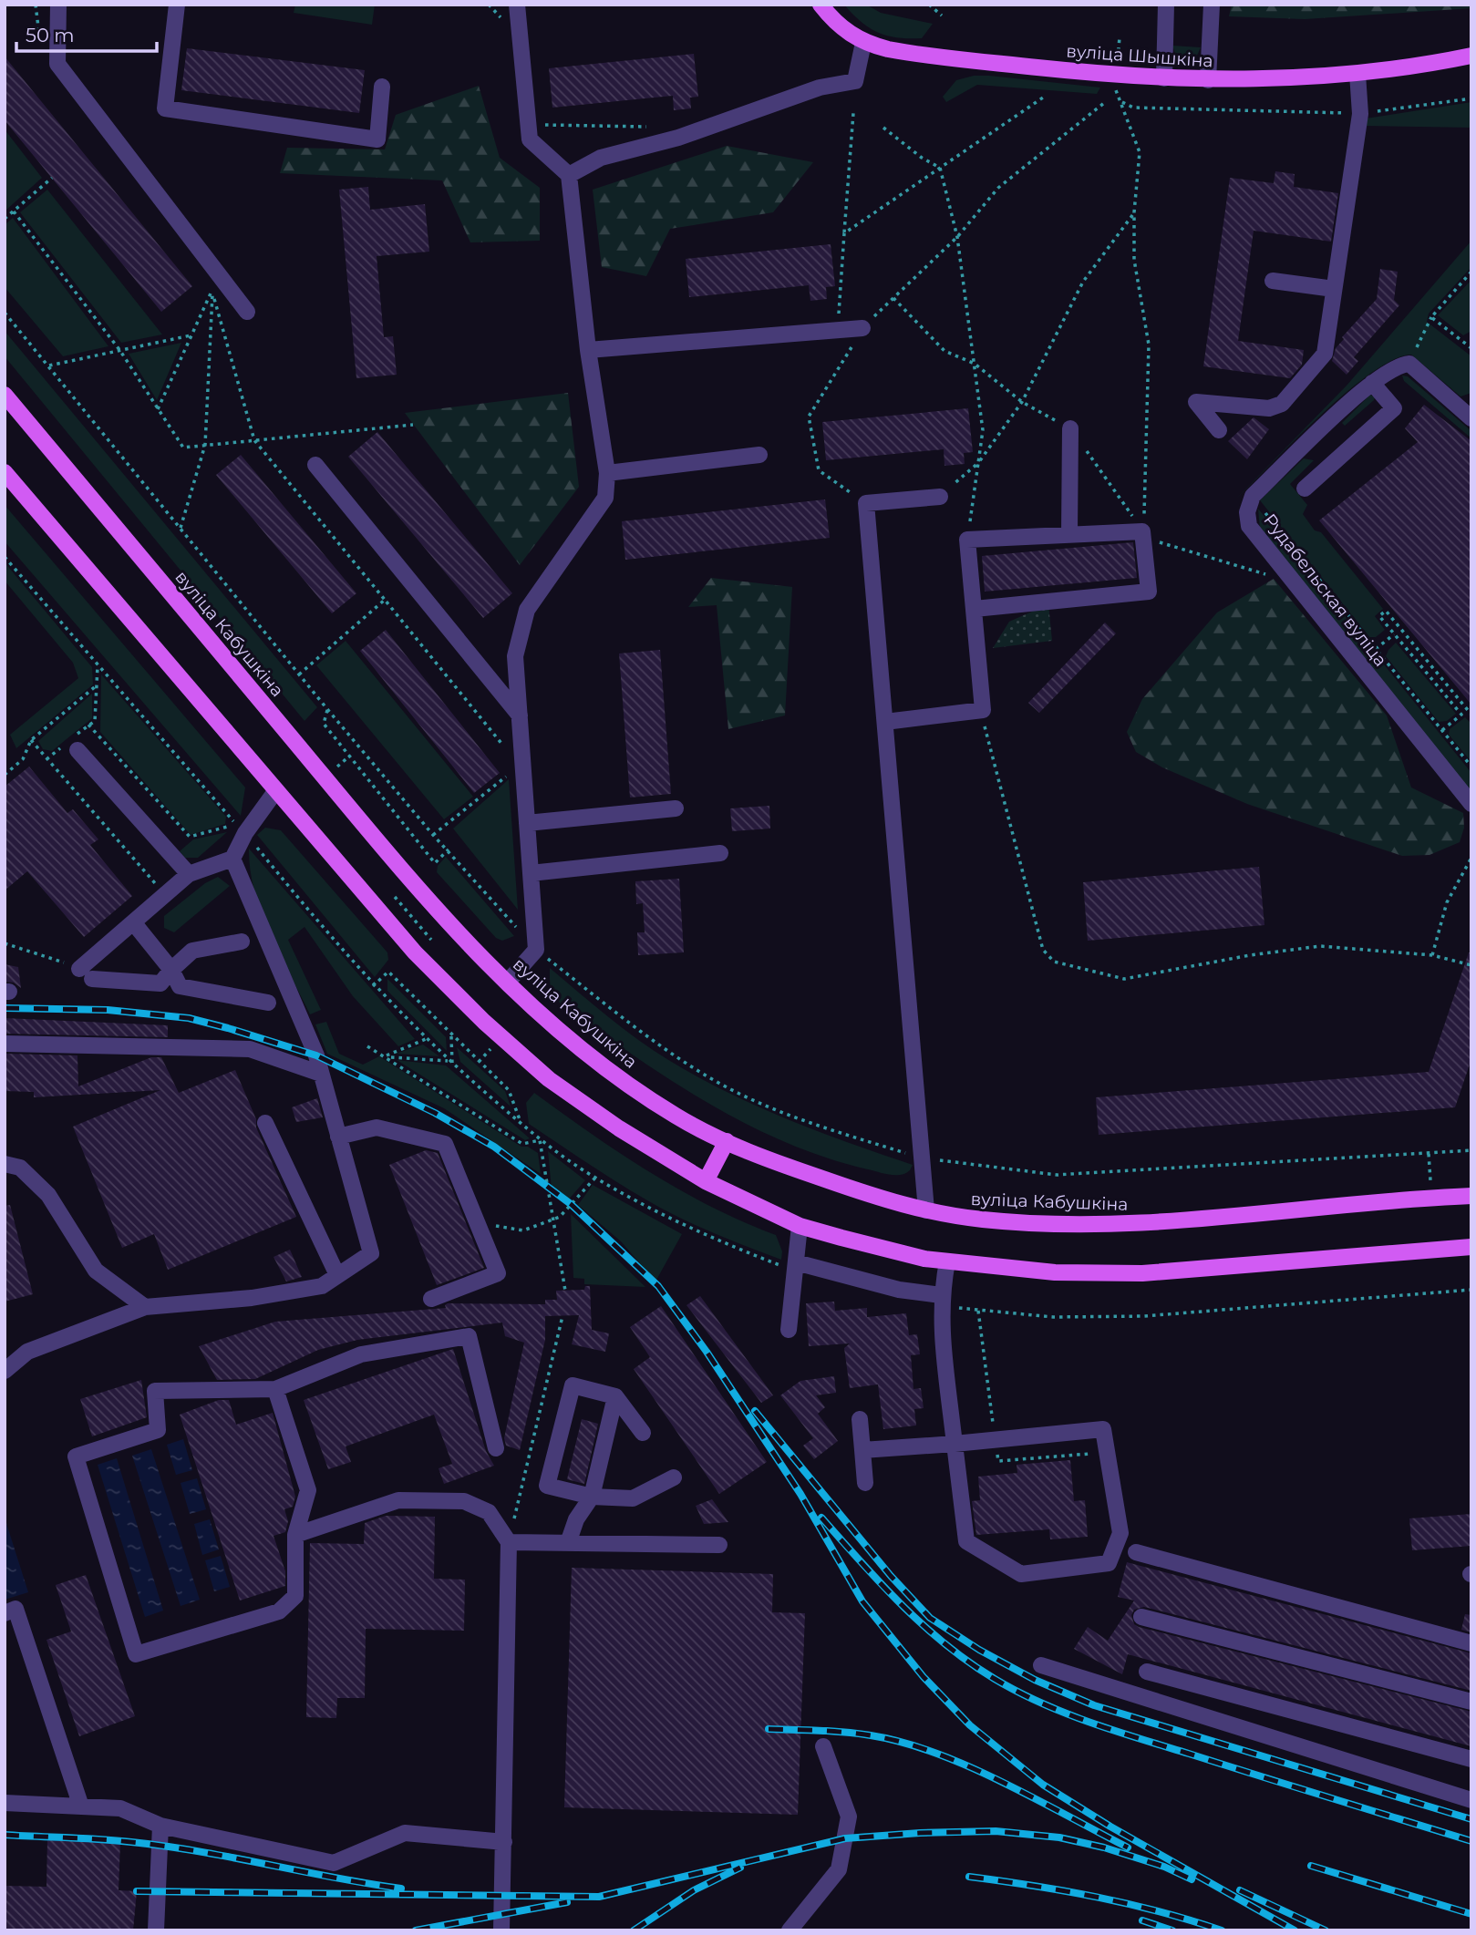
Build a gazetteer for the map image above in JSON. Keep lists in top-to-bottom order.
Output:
{
  "streets": {
    "main road": ["вуліца Шышкіна", "вуліца Кабушкіна"],
    "lane": ["Рудабельская вуліца"]
  },
  "scale_bar": "50 m"
}
